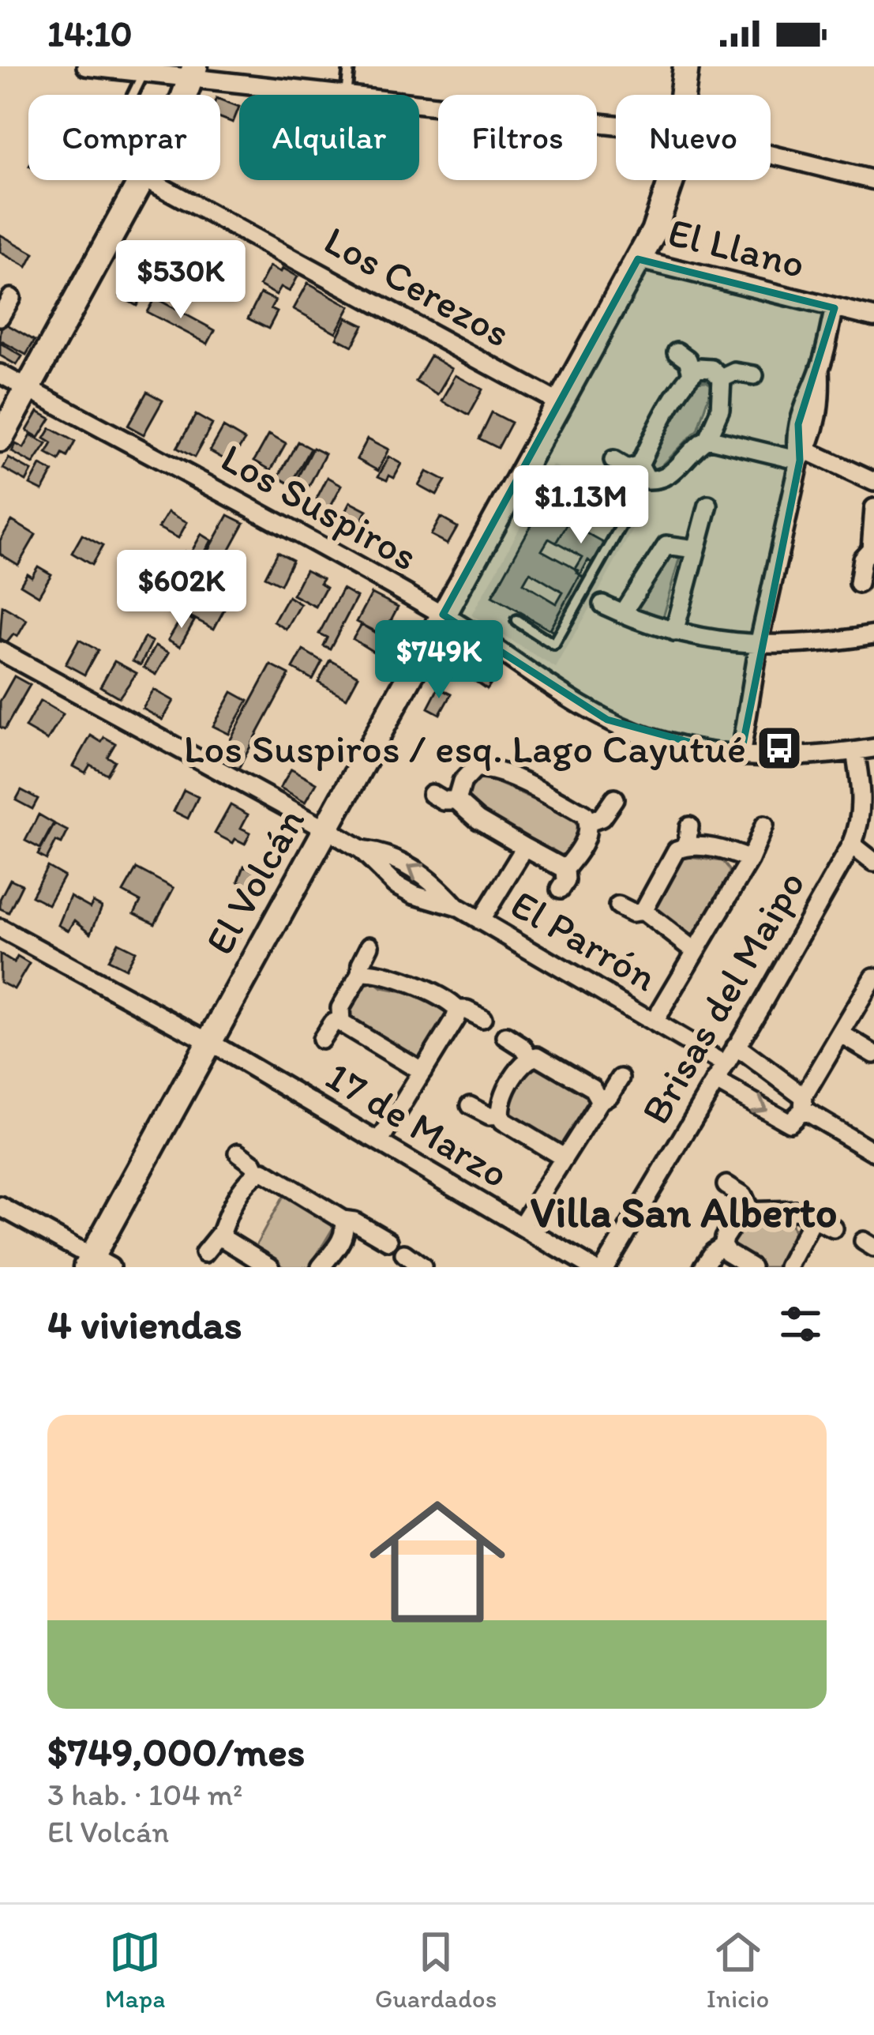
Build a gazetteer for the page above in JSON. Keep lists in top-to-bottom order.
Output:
{
  "streets": {
    "street": [
      "El Llano",
      "Los Cerezos",
      "Los Suspiros",
      "El Volcán",
      "El Parrón",
      "Brisas del Maipo",
      "17 de Marzo"
    ]
  },
  "crossings": [
    ["El Llano", "El Volcán"],
    ["Los Cerezos", "El Volcán"],
    ["Los Suspiros", "El Volcán"],
    ["Los Suspiros", "Brisas del Maipo"],
    ["El Volcán", "El Parrón"],
    ["El Volcán", "17 de Marzo"],
    ["El Parrón", "Brisas del Maipo"]
  ],
  "districts": ["Villa San Alberto"],
  "places": {
    "bus stop": ["Los Suspiros / esq. Lago Cayutué"]
  },
  "page": {
    "status": "14:10",
    "chip": [
      "Comprar",
      "Alquilar",
      "Filtros",
      "Nuevo"
    ],
    "price": [
      "$530K",
      "$1.13M",
      "$602K",
      "$749K"
    ],
    "heading": "4 viviendas",
    "list": [
      {
        "name": "$749,000/mes",
        "note": "3 hab. · 104 m² · El Volcán"
      }
    ],
    "tabs": ["Mapa", "Guardados", "Inicio"]
  }
}
